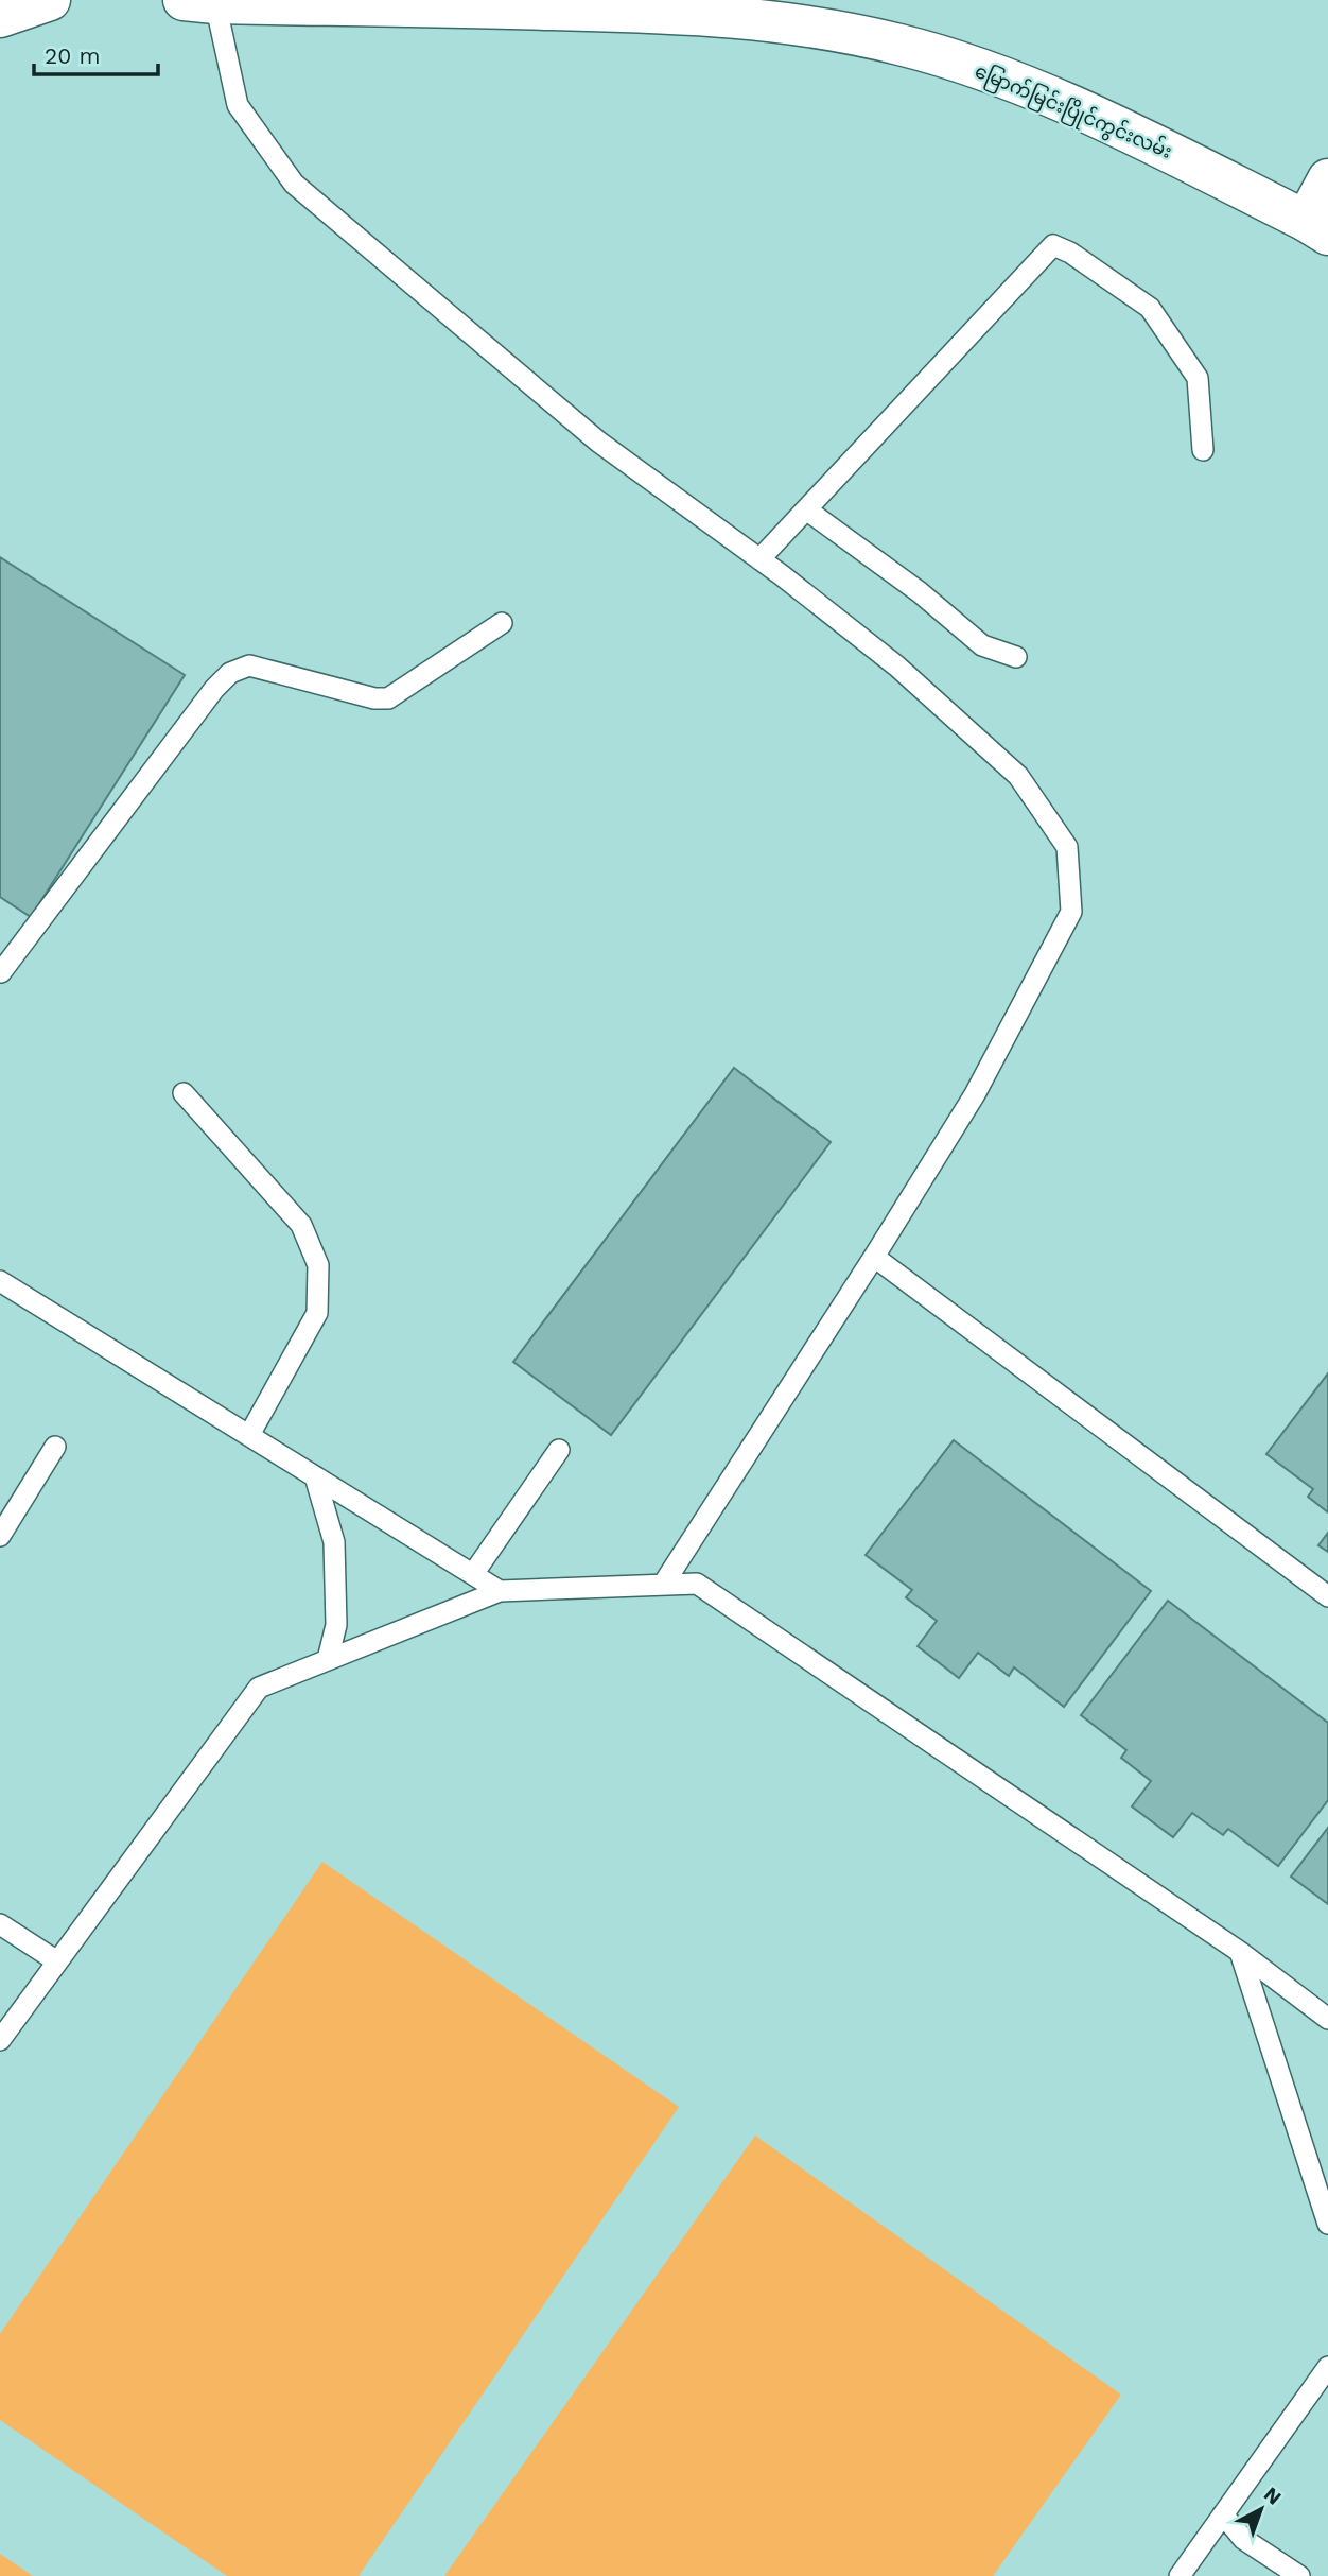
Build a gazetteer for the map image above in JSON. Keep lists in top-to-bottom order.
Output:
{
  "streets": {
    "main road": ["မြောက်မြင်းပြိုင်ကွင်းလမ်း"]
  },
  "scale_bar": "20 m",
  "north": "top right"
}
